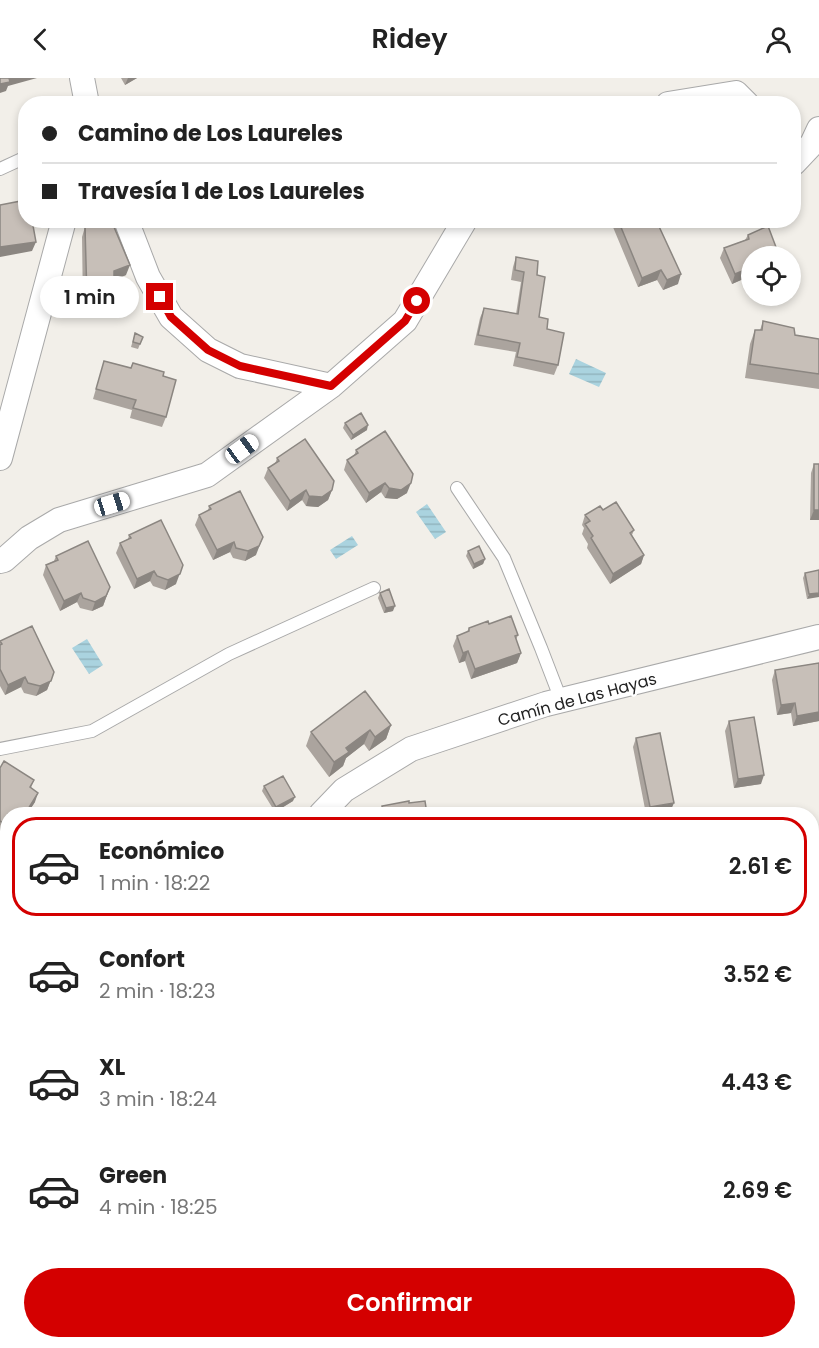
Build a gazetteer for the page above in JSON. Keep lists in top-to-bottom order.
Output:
{
  "streets": {
    "street": ["Camín de Las Hayas"]
  },
  "page": {
    "header": "Ridey",
    "banner": ["Camino de Los Laureles", "Travesía 1 de Los Laureles"],
    "bubble": "1 min",
    "list": [
      {
        "name": "Económico",
        "note": "1 min · 18:22",
        "value": "2.61 €"
      },
      {
        "name": "Confort",
        "note": "2 min · 18:23",
        "value": "3.52 €"
      },
      {
        "name": "XL",
        "note": "3 min · 18:24",
        "value": "4.43 €"
      },
      {
        "name": "Green",
        "note": "4 min · 18:25",
        "value": "2.69 €"
      }
    ],
    "buttons": "Confirmar"
  }
}
